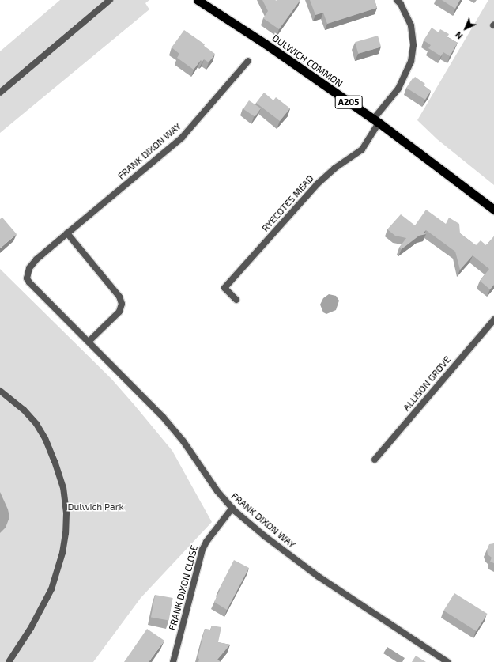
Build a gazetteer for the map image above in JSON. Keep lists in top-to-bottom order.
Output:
{
  "streets": {
    "highway": ["DULWICH COMMON", "A205"],
    "street": [
      "FRANK DIXON WAY",
      "RYECOTES MEAD",
      "ALLISON GROVE",
      "FRANK DIXON CLOSE"
    ]
  },
  "crossings": [
    ["DULWICH COMMON", "RYECOTES MEAD"],
    ["FRANK DIXON WAY", "FRANK DIXON CLOSE"]
  ],
  "parks": ["Dulwich Park"],
  "north": "bottom left"
}
